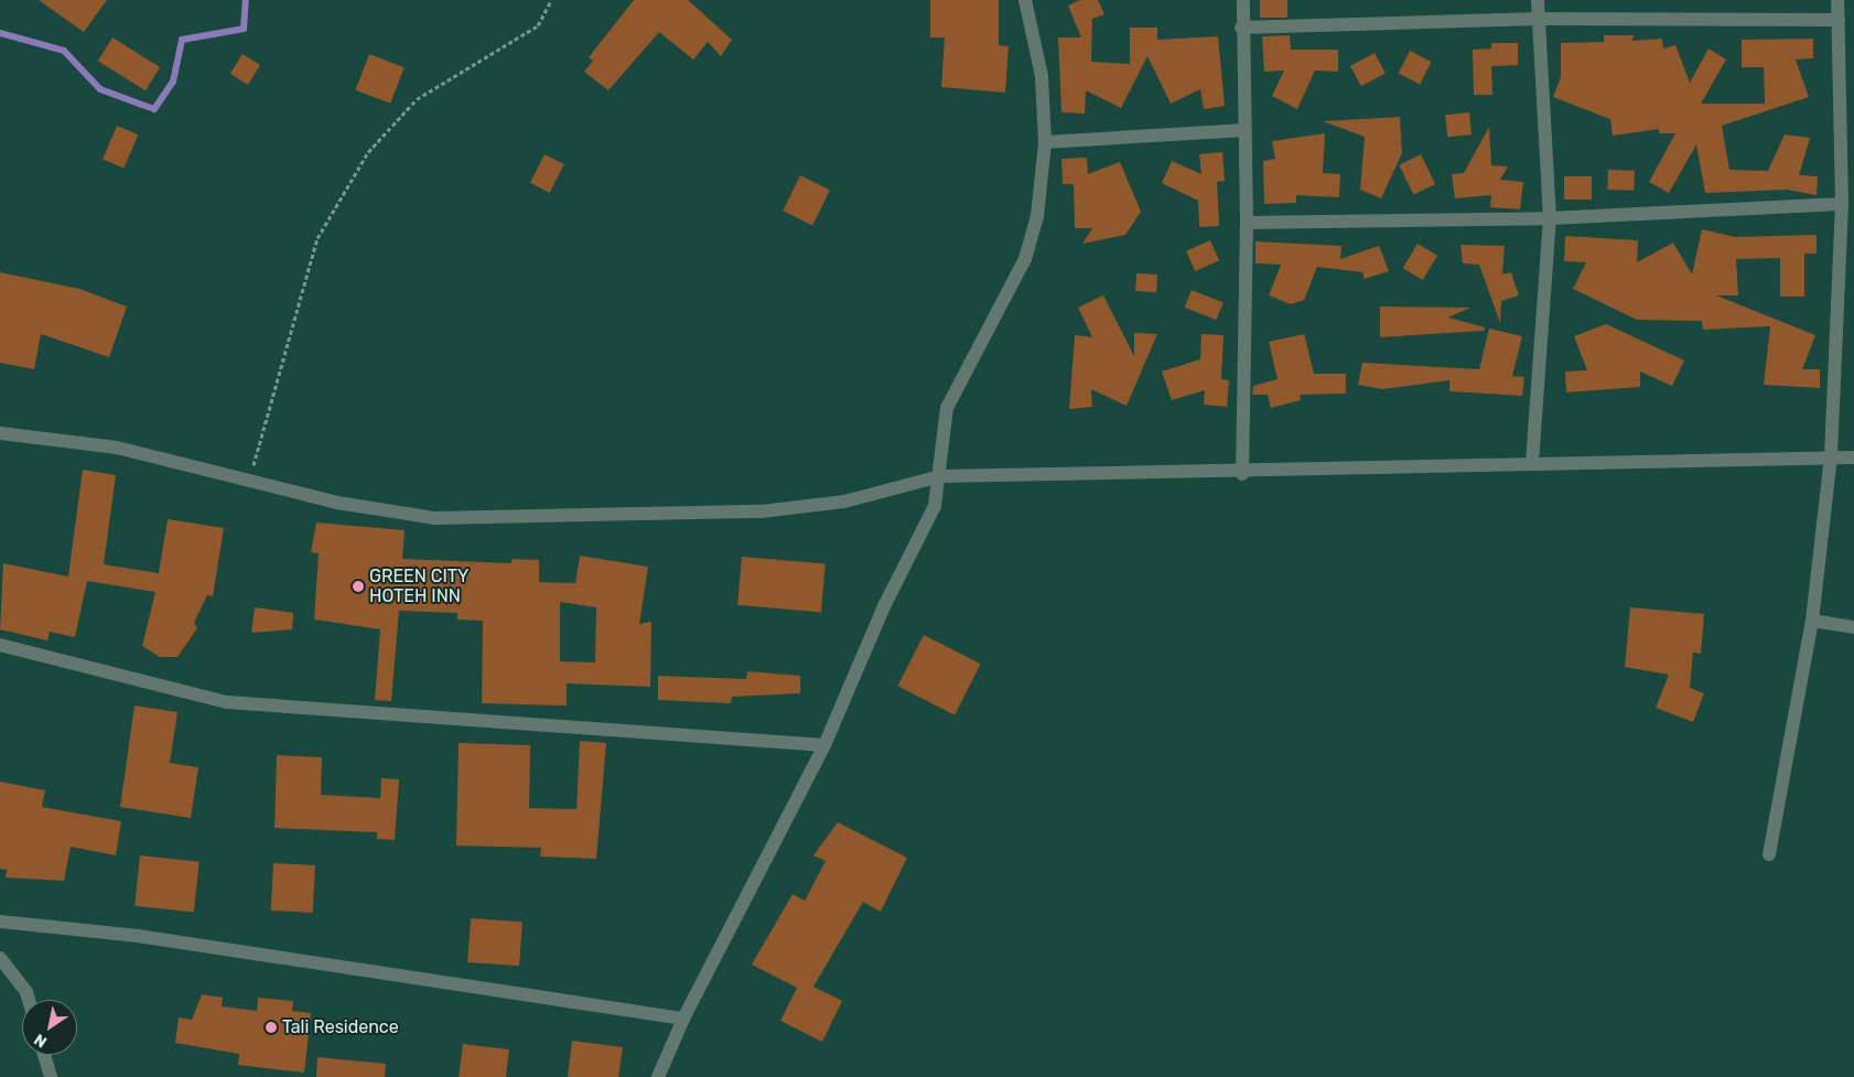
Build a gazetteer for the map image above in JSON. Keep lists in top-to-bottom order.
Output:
{
  "places": ["GREEN CITY HOTEH INN", "Tali Residence"],
  "north": "bottom left"
}
